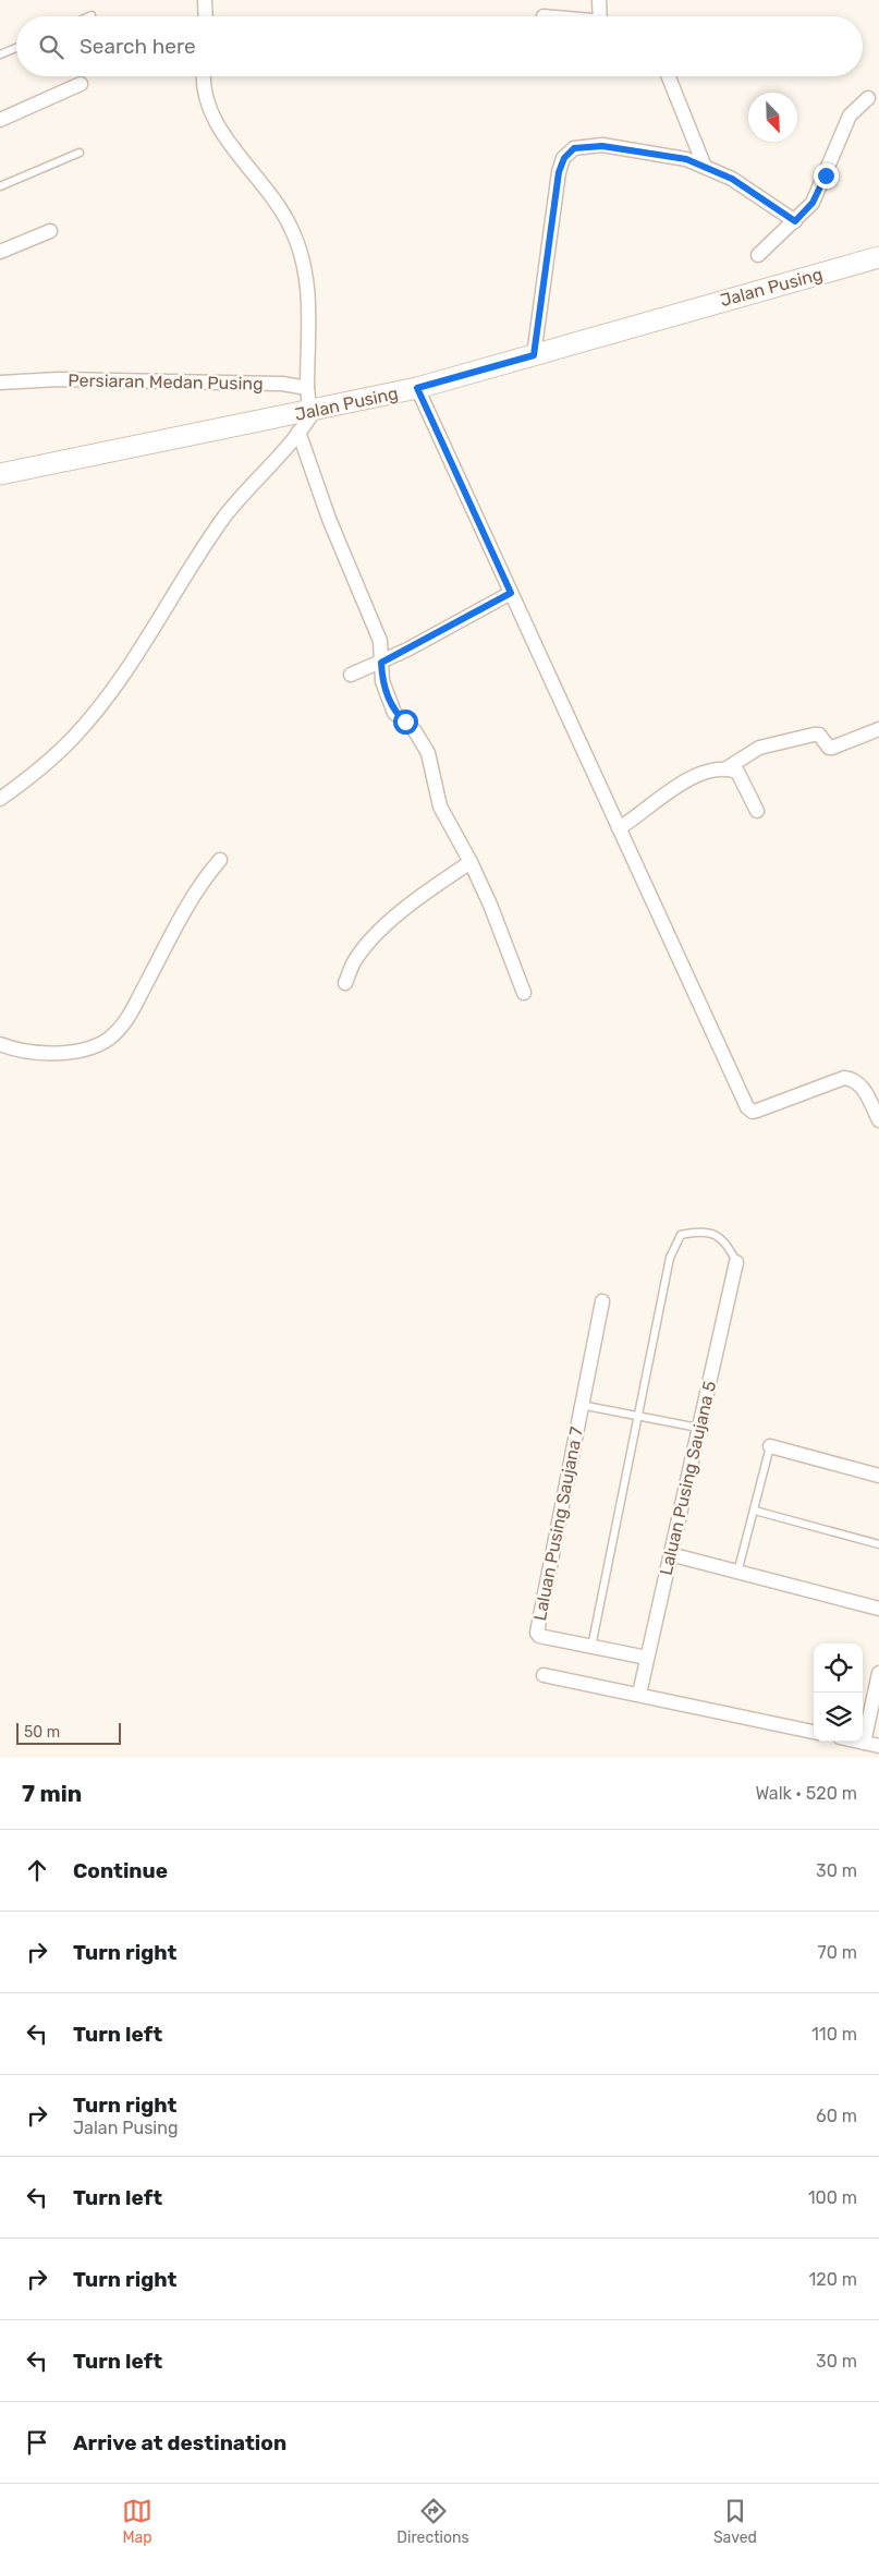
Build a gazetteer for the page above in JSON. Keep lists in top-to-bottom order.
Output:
{
  "streets": {
    "main road": ["Jalan Pusing"],
    "street": ["Persiaran Medan Pusing", "Laluan Pusing Saujana 5", "Laluan Pusing Saujana 7"]
  },
  "crossings": [
    ["Laluan Pusing Saujana 5", "Laluan Pusing Saujana 7"]
  ],
  "scale_bar": "50 m",
  "north": "bottom right",
  "page": {
    "search": "Search here",
    "scale": "50 m",
    "heading": ["7 min", "Walk · 520 m"],
    "list": [
      ["Continue", "30 m"],
      ["Turn right", "70 m"],
      ["Turn left", "110 m"],
      ["Turn right", "Jalan Pusing", "60 m"],
      ["Turn left", "100 m"],
      ["Turn right", "120 m"],
      ["Turn left", "30 m"],
      "Arrive at destination"
    ],
    "nav": ["Map", "Directions", "Saved"]
  }
}
